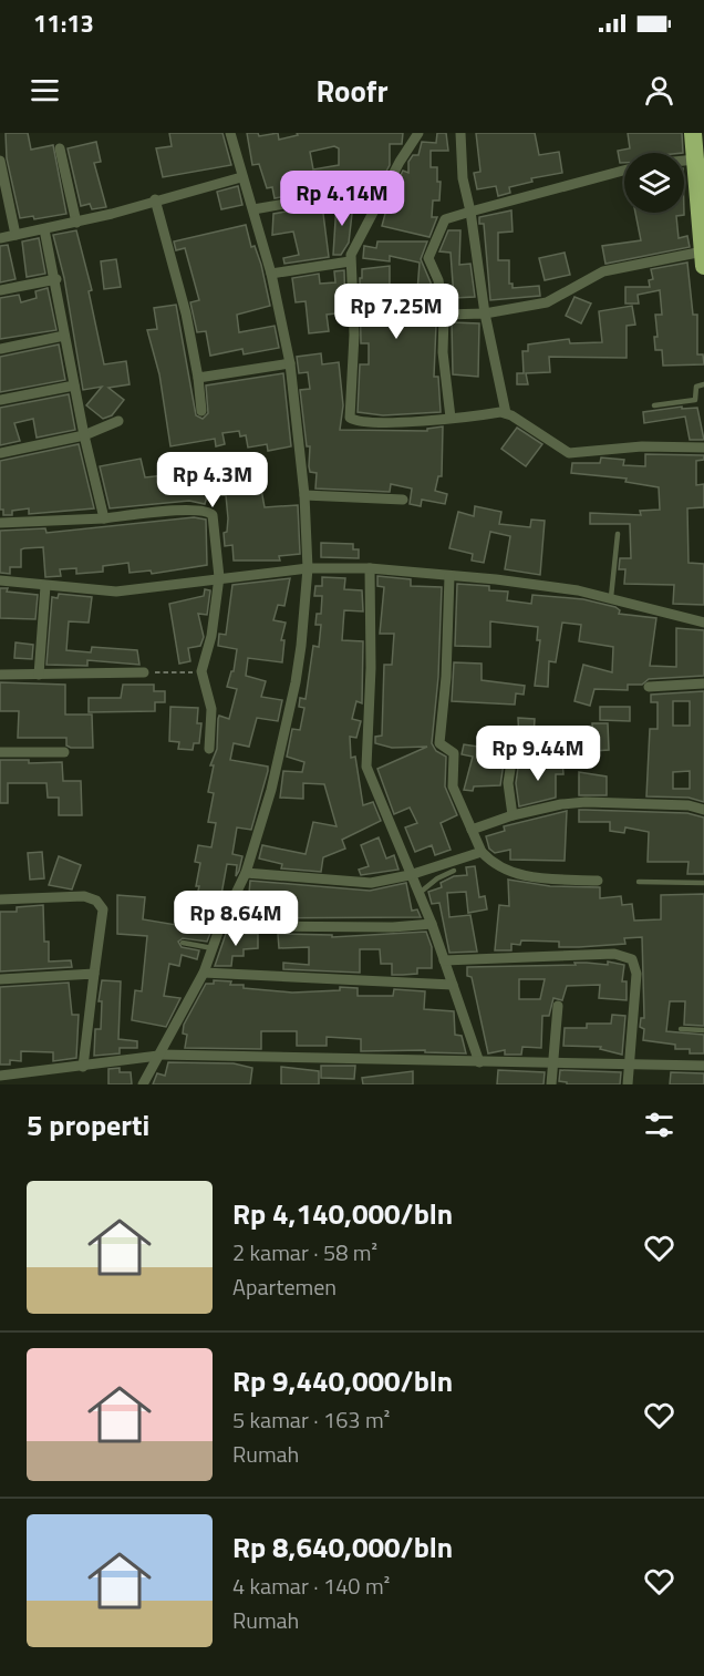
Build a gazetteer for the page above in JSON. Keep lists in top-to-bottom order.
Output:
{
  "page": {
    "status": "11:13",
    "header": "Roofr",
    "price": [
      "Rp 4.14M",
      "Rp 7.25M",
      "Rp 4.3M",
      "Rp 9.44M",
      "Rp 8.64M"
    ],
    "heading": "5 properti",
    "list": [
      {
        "name": "Rp 4,140,000/bln",
        "note": "2 kamar · 58 m² · Apartemen"
      },
      {
        "name": "Rp 9,440,000/bln",
        "note": "5 kamar · 163 m² · Rumah"
      },
      {
        "name": "Rp 8,640,000/bln",
        "note": "4 kamar · 140 m² · Rumah"
      }
    ]
  }
}
